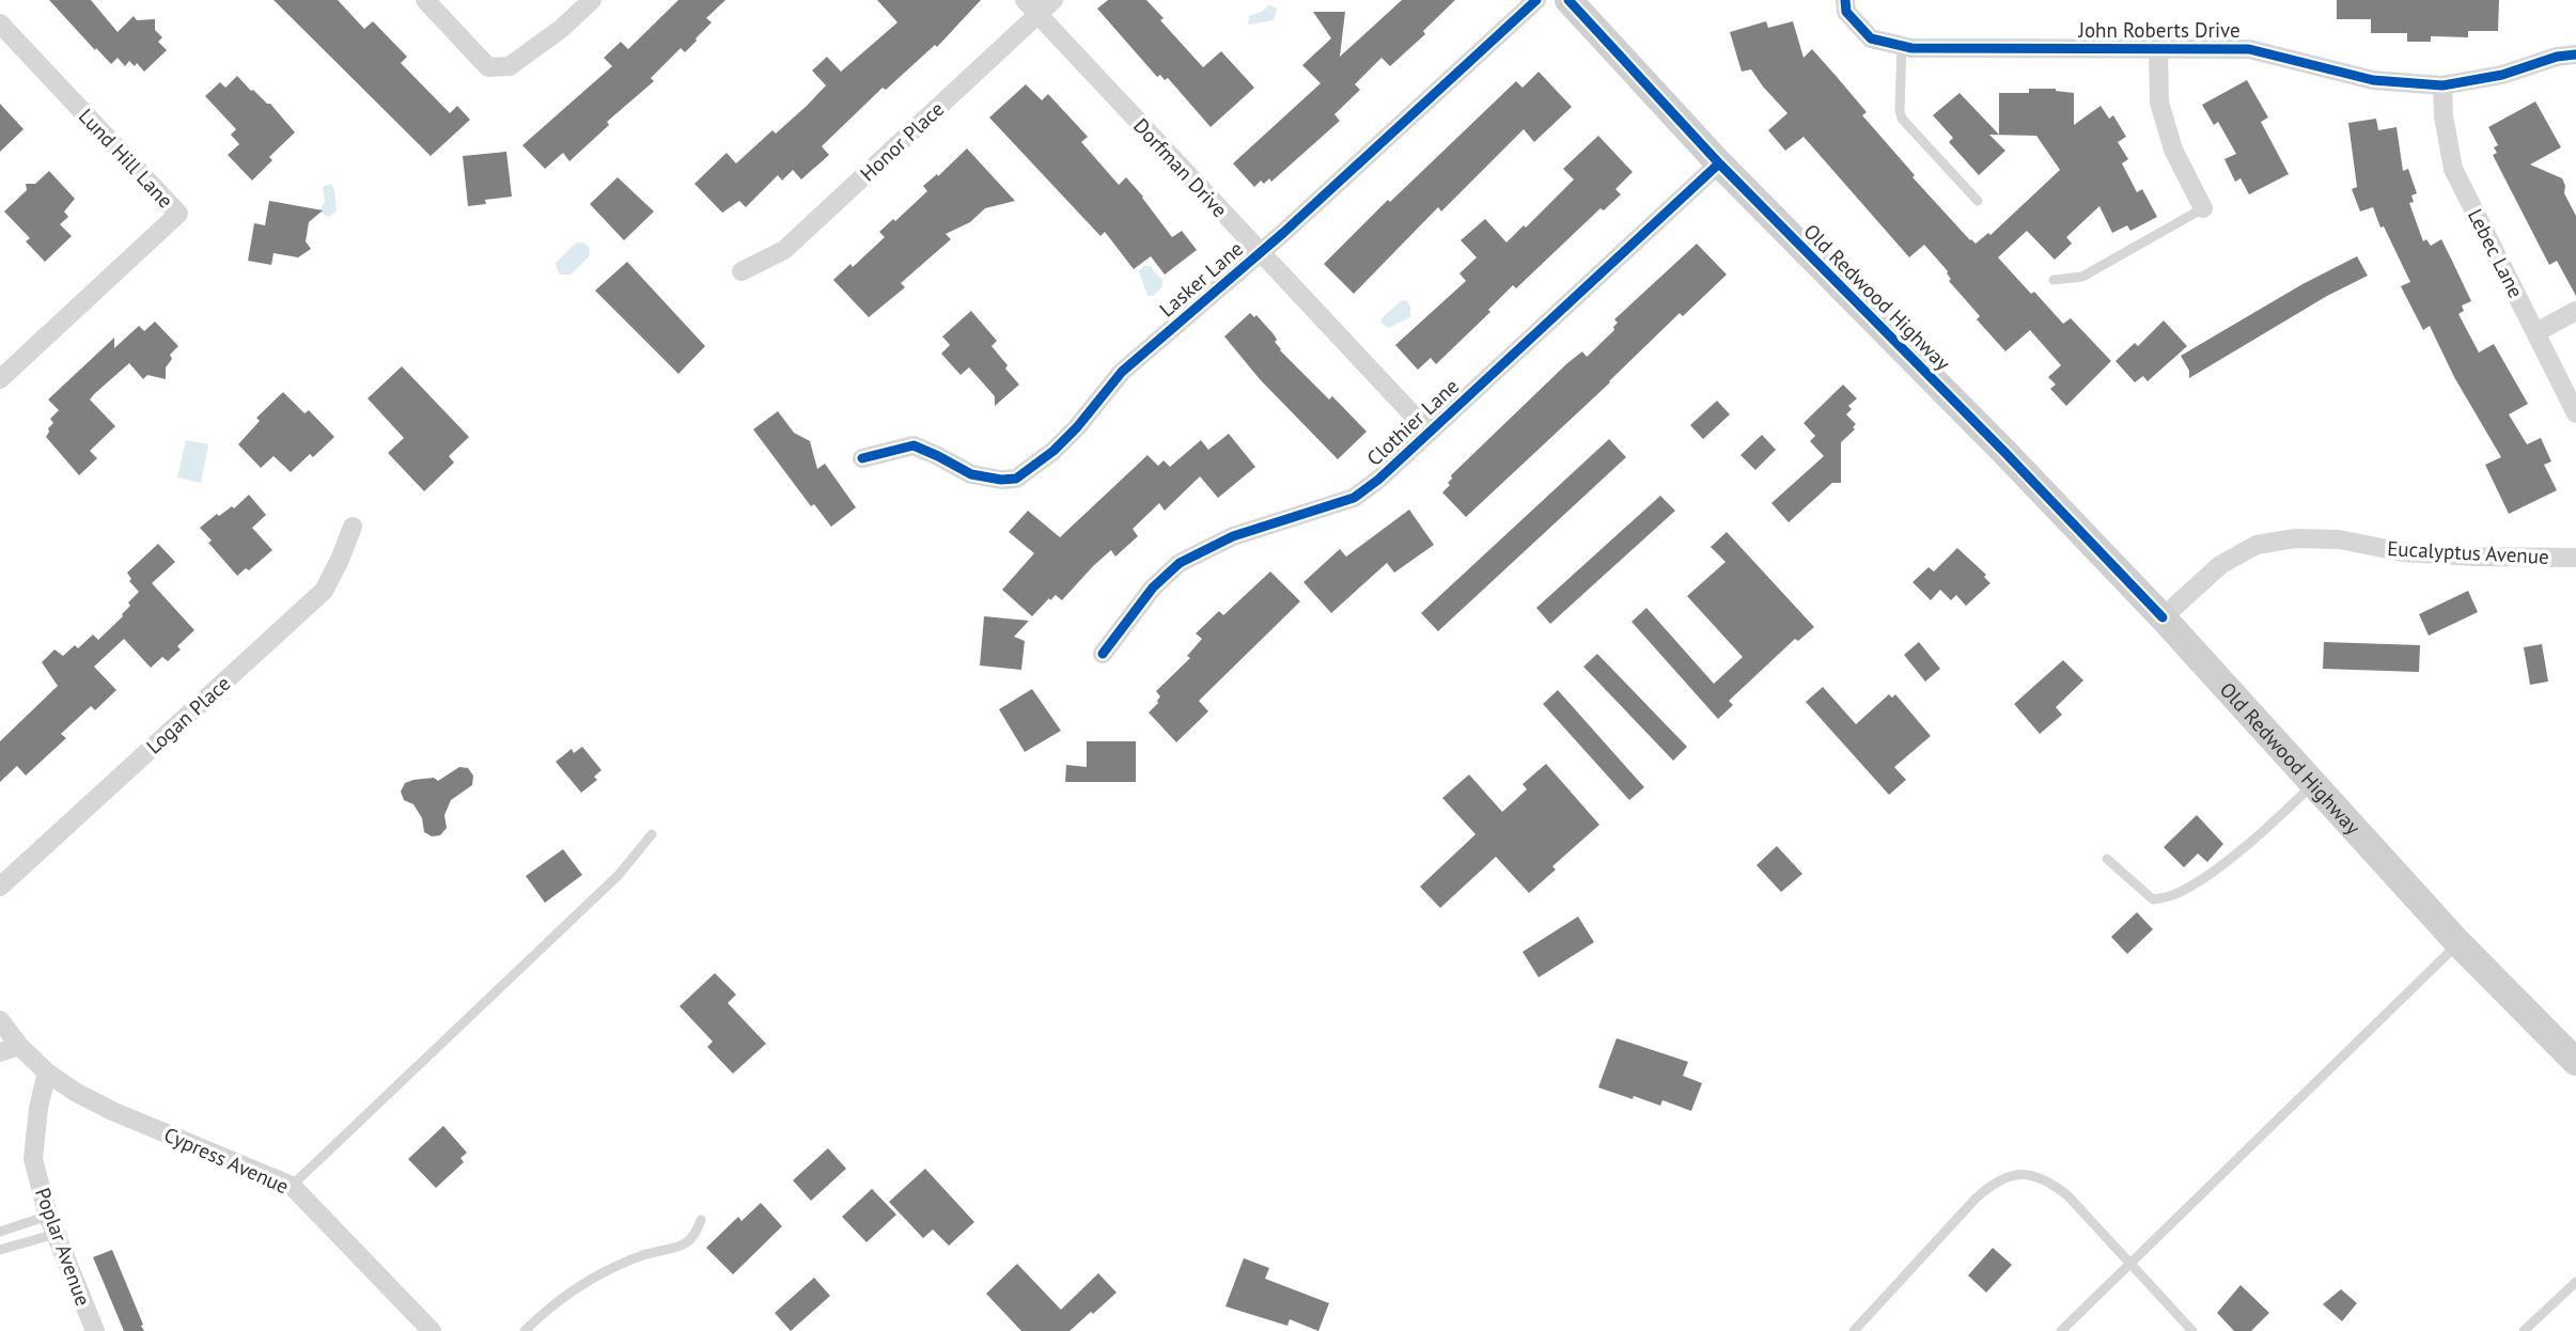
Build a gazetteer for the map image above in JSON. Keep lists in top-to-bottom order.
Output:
{
  "streets": {
    "main road": ["Old Redwood Highway"],
    "street": [
      "John Roberts Drive",
      "Honor Place",
      "Lund Hill Lane",
      "Dorfman Drive",
      "Lebec Lane",
      "Lasker Lane",
      "Clothier Lane",
      "Eucalyptus Avenue",
      "Logan Place",
      "Cypress Avenue",
      "Poplar Avenue"
    ]
  },
  "crossings": [
    ["John Roberts Drive", "Lebec Lane"],
    ["Honor Place", "Dorfman Drive"],
    ["Dorfman Drive", "Lasker Lane"],
    ["Dorfman Drive", "Clothier Lane"],
    ["Old Redwood Highway", "Clothier Lane"],
    ["Old Redwood Highway", "Eucalyptus Avenue"],
    ["Cypress Avenue", "Poplar Avenue"]
  ]
}
